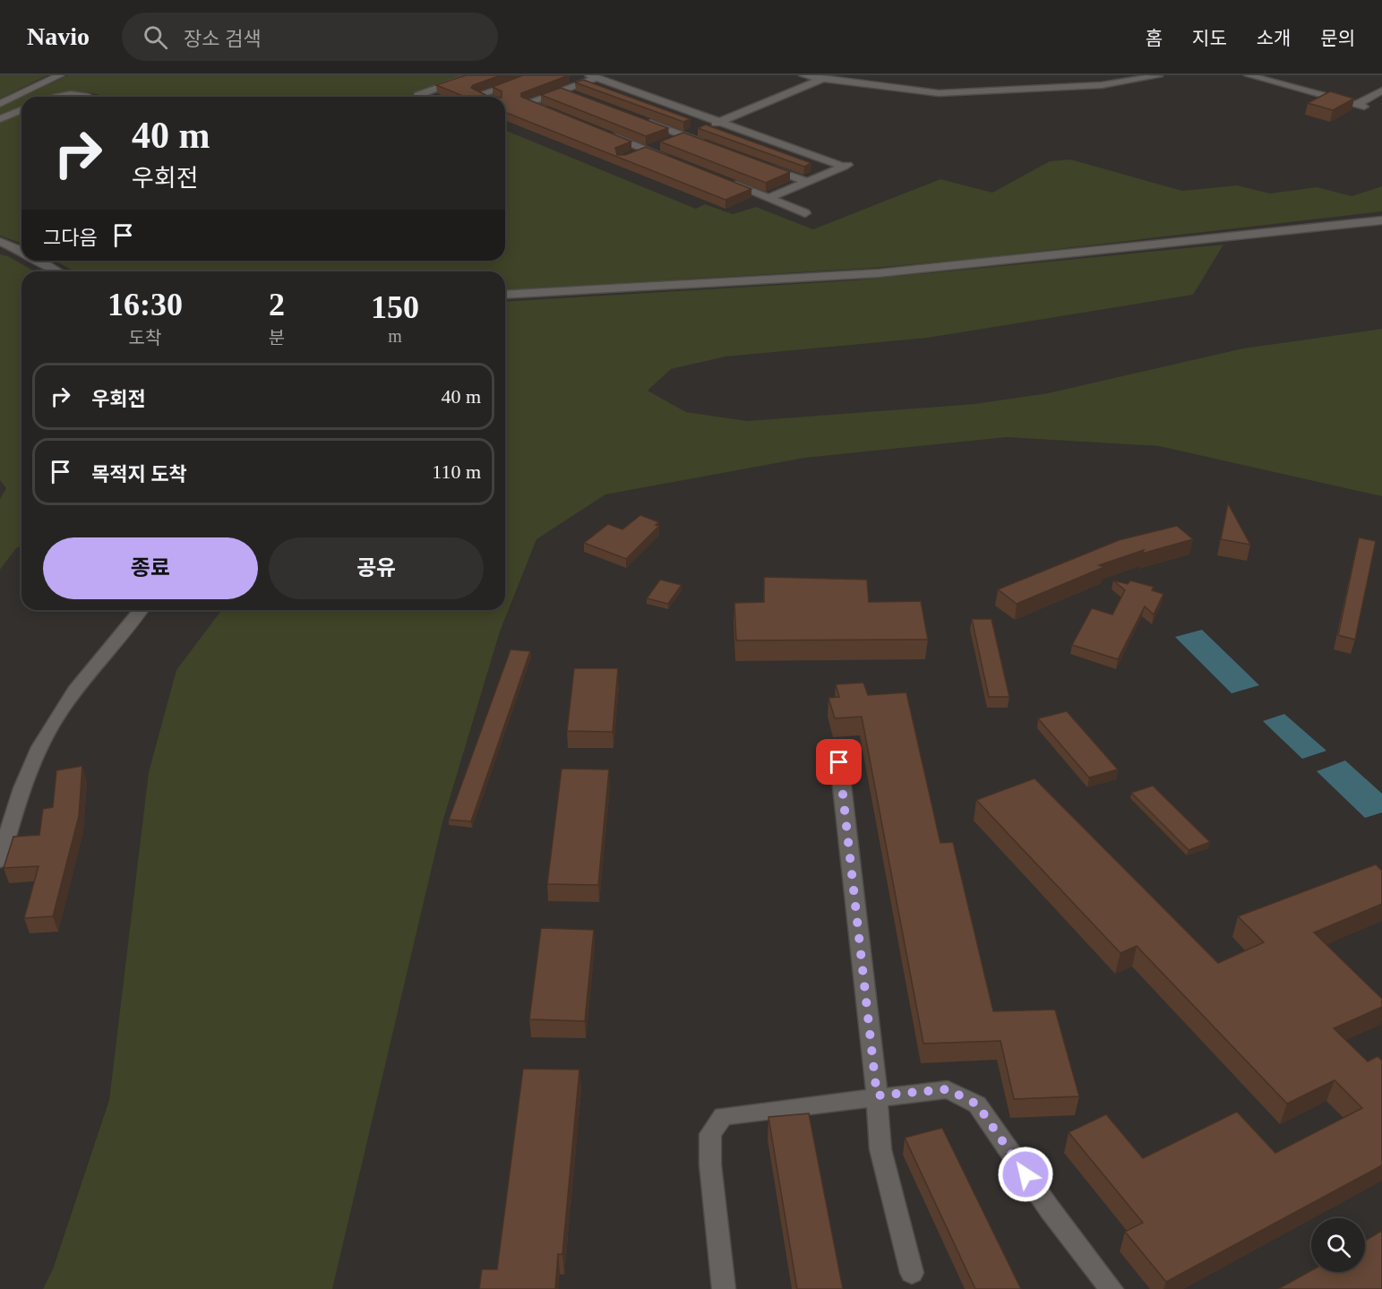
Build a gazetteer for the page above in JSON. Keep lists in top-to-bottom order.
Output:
{
  "page": {
    "header": "Navio",
    "search": "장소 검색",
    "nav": [
      "홈",
      "지도",
      "소개",
      "문의"
    ],
    "turn": ["40 m", "우회전"],
    "then": "그다음",
    "eta": [
      "16:30",
      "도착",
      "2",
      "분",
      "150",
      "m"
    ],
    "list": [
      {
        "name": "우회전",
        "value": "40 m"
      },
      {
        "name": "목적지 도착",
        "value": "110 m"
      }
    ],
    "buttons": ["종료", "공유"]
  }
}
